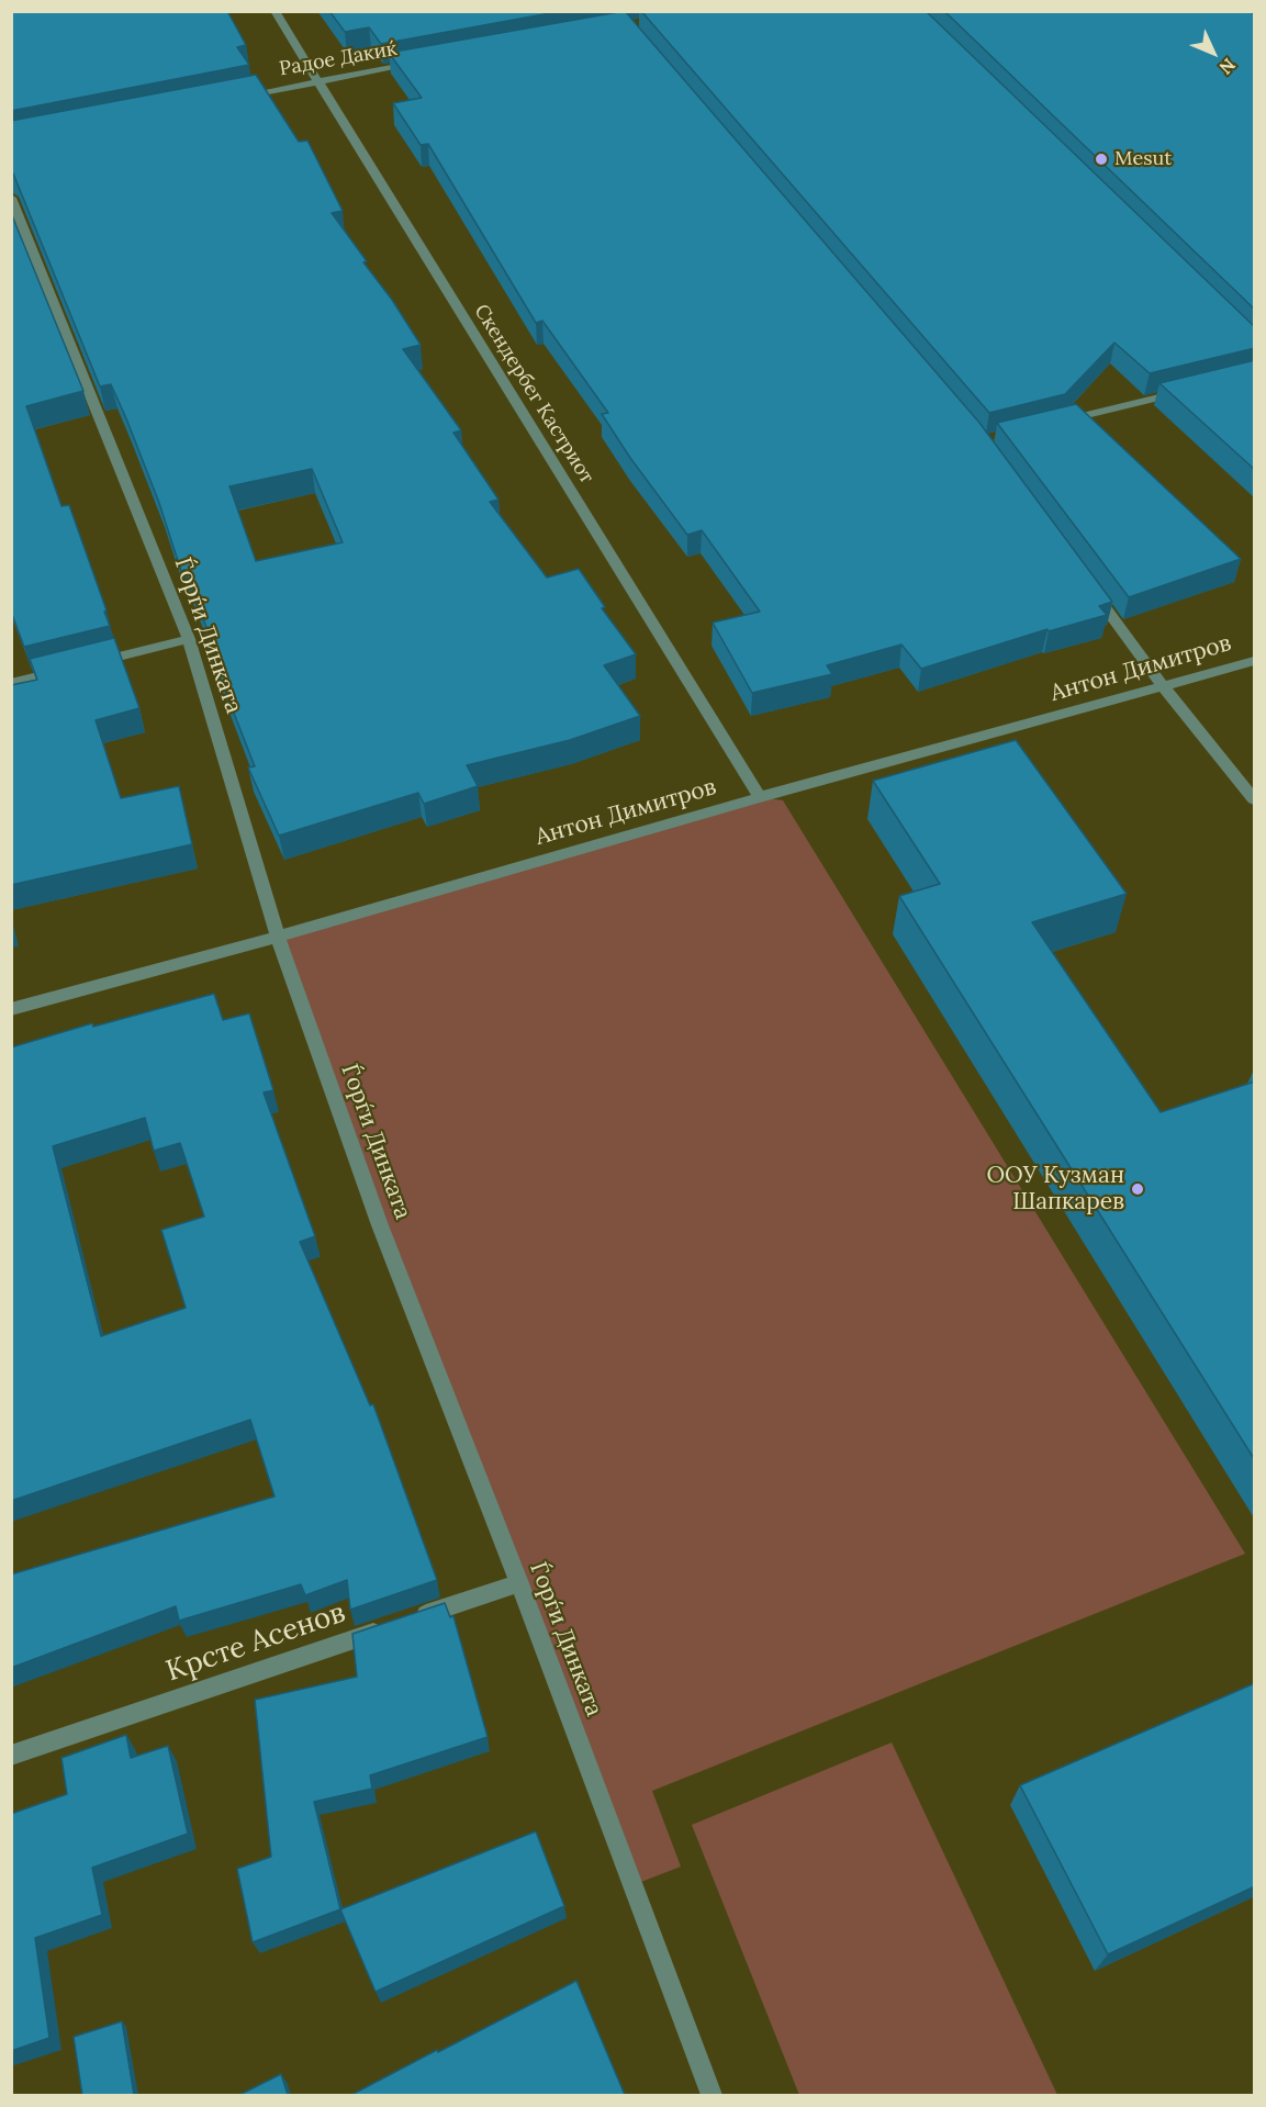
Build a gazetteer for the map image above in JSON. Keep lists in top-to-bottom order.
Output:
{
  "streets": {
    "street": [
      "Радое Дакиќ",
      "Скендербег Кастриот",
      "Ѓорѓи Динката",
      "Антон Димитров",
      "Крсте Асенов"
    ]
  },
  "crossings": [
    ["Радое Дакиќ", "Скендербег Кастриот"],
    ["Скендербег Кастриот", "Антон Димитров"],
    ["Ѓорѓи Динката", "Антон Димитров"],
    ["Ѓорѓи Динката", "Крсте Асенов"]
  ],
  "places": ["Mesut", "ООУ Кузман Шапкарев"],
  "north": "bottom right"
}
